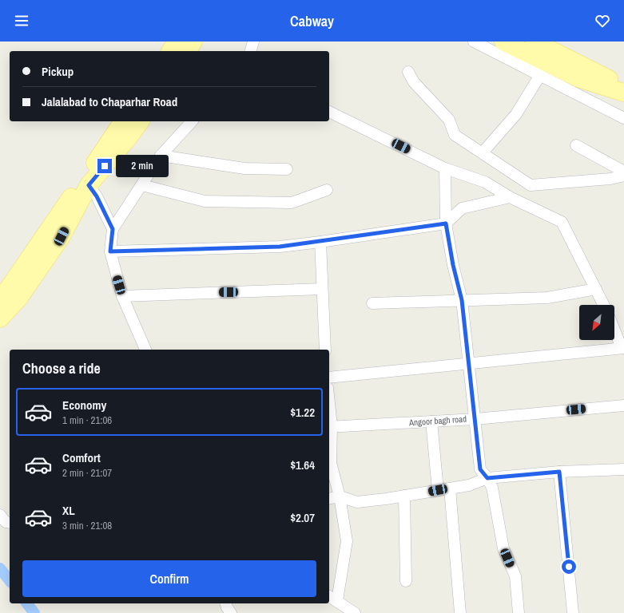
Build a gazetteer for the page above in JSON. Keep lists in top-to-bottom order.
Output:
{
  "streets": {
    "street": ["Angoor bagh road"]
  },
  "north": "bottom left",
  "page": {
    "header": "Cabway",
    "banner": ["Pickup", "Jalalabad to Chaparhar Road"],
    "bubble": "2 min",
    "heading": "Choose a ride",
    "list": [
      {
        "name": "Economy",
        "note": "1 min · 21:06",
        "value": "$1.22"
      },
      {
        "name": "Comfort",
        "note": "2 min · 21:07",
        "value": "$1.64"
      },
      {
        "name": "XL",
        "note": "3 min · 21:08",
        "value": "$2.07"
      }
    ],
    "buttons": "Confirm"
  }
}
